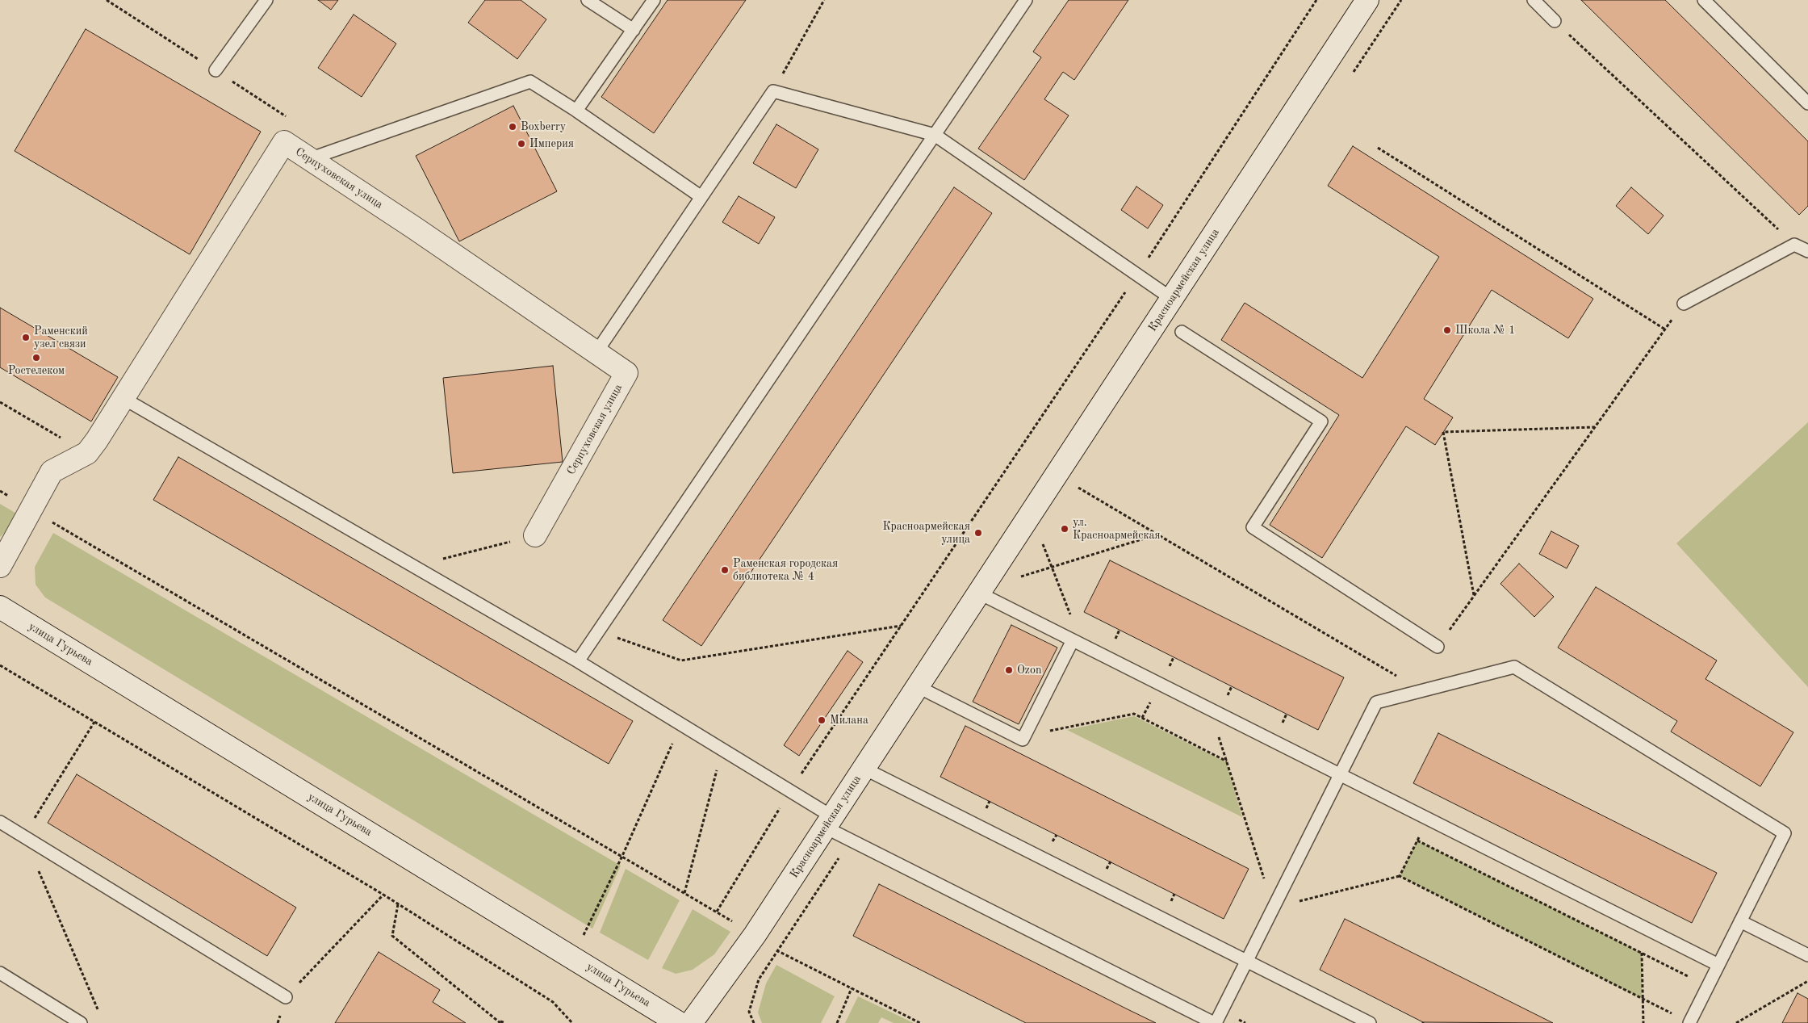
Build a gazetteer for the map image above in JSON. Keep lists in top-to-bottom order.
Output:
{
  "streets": {
    "main road": ["Серпуховская улица", "Красноармейская улица", "улица Гурьева"]
  },
  "places": [
    "Boxberry",
    "Империя",
    "Школа № 1",
    "Раменский узел связи",
    "Ростелеком",
    "ул. Красноармейская",
    "Красноармейская улица",
    "Раменская городская библиотека № 4",
    "Ozon",
    "Милана"
  ]
}
